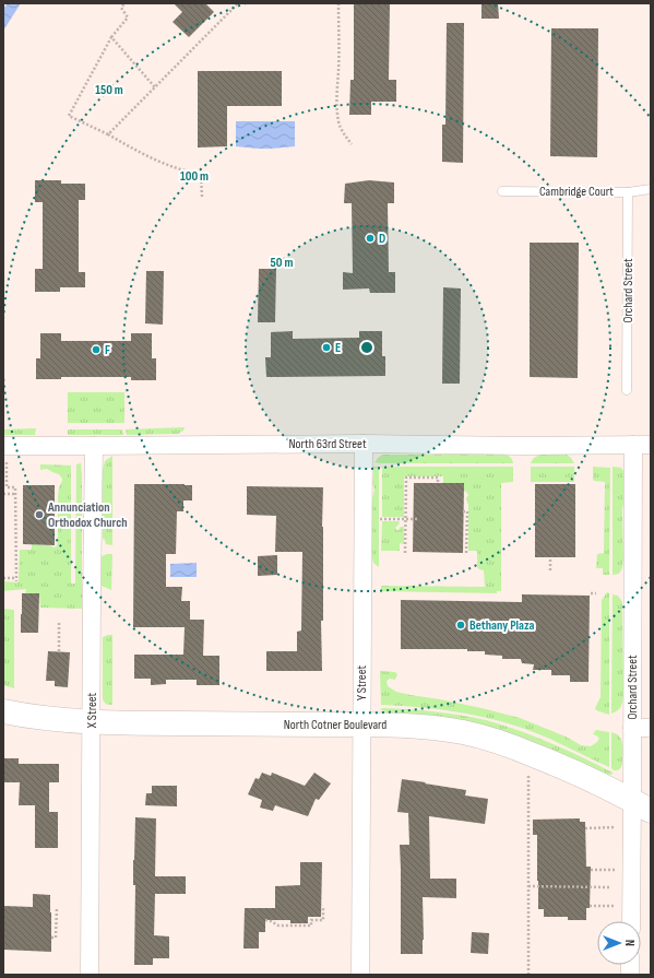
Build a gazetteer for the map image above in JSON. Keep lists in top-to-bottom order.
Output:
{
  "streets": {
    "main road": ["North Cotner Boulevard"],
    "street": [
      "Orchard Street",
      "North 63rd Street",
      "Y Street",
      "X Street"
    ],
    "lane": ["Cambridge Court"]
  },
  "crossings": [
    ["Cambridge Court", "Orchard Street"],
    ["Orchard Street", "North 63rd Street"],
    ["Orchard Street", "North Cotner Boulevard"],
    ["North 63rd Street", "Y Street"],
    ["North 63rd Street", "X Street"],
    ["Y Street", "North Cotner Boulevard"],
    ["X Street", "North Cotner Boulevard"]
  ],
  "places": [
    "D",
    "E",
    "F",
    "Annunciation Orthodox Church",
    "Bethany Plaza"
  ],
  "north": "right",
  "rings": ["150 m", "100 m", "50 m"]
}
